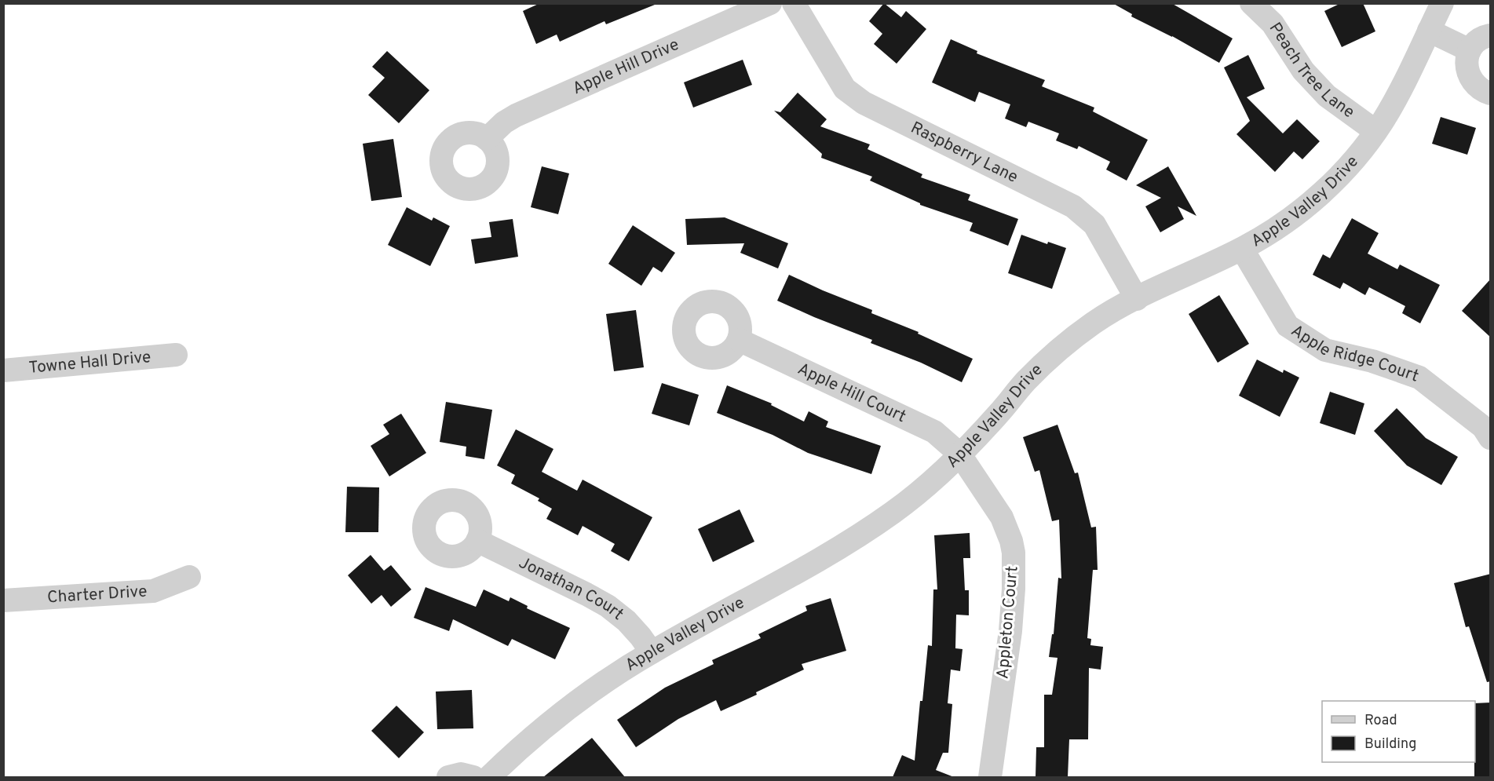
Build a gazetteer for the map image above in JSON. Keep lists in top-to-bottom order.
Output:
{
  "streets": {
    "street": [
      "Apple Hill Drive",
      "Peach Tree Lane",
      "Raspberry Lane",
      "Apple Valley Drive",
      "Apple Ridge Court",
      "Towne Hall Drive",
      "Apple Hill Court",
      "Jonathan Court",
      "Charter Drive",
      "Appleton Court"
    ]
  },
  "crossings": [
    ["Peach Tree Lane", "Apple Valley Drive"],
    ["Raspberry Lane", "Apple Valley Drive"],
    ["Apple Valley Drive", "Apple Ridge Court"],
    ["Apple Valley Drive", "Apple Hill Court"],
    ["Apple Valley Drive", "Jonathan Court"],
    ["Apple Valley Drive", "Appleton Court"],
    ["Apple Hill Court", "Appleton Court"]
  ],
  "legend": ["Road", "Building"]
}
